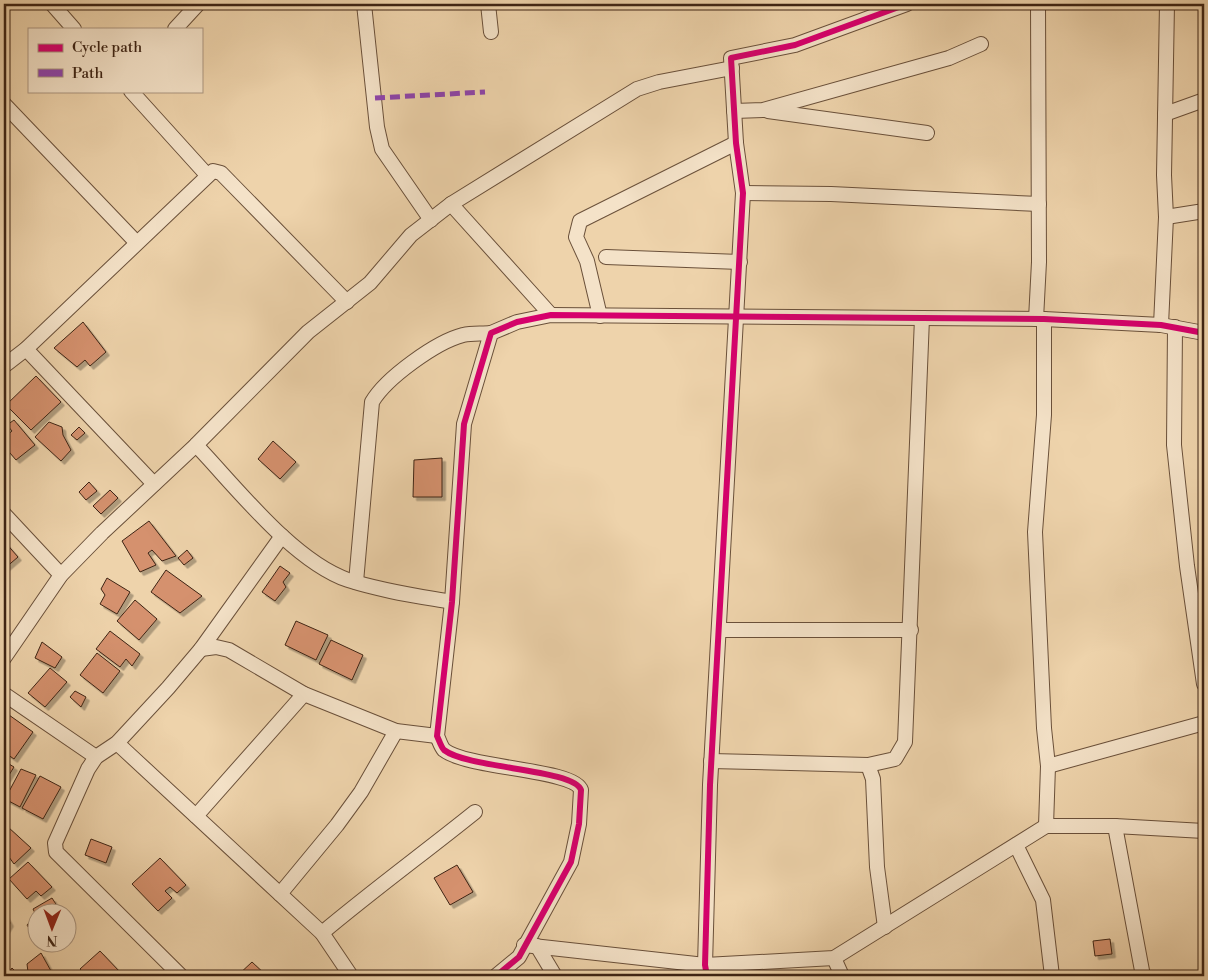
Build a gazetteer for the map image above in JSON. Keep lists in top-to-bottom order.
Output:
{
  "legend": ["Cycle path", "Path"],
  "north": "bottom"
}
